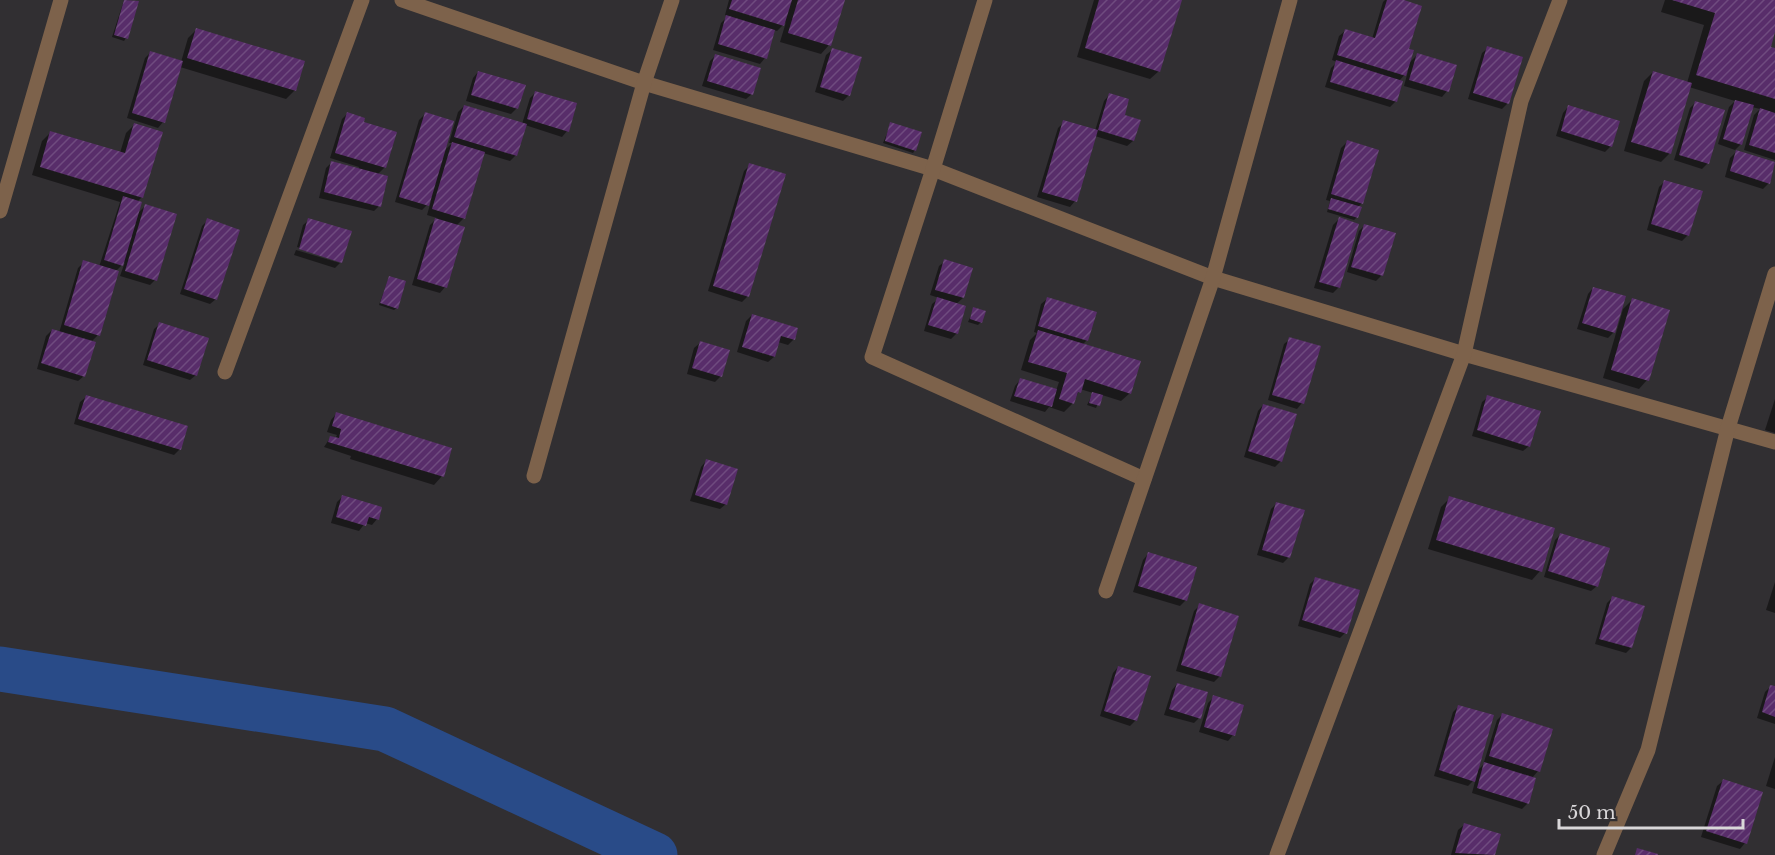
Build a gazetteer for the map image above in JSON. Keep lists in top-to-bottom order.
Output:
{
  "scale_bar": "50 m"
}
